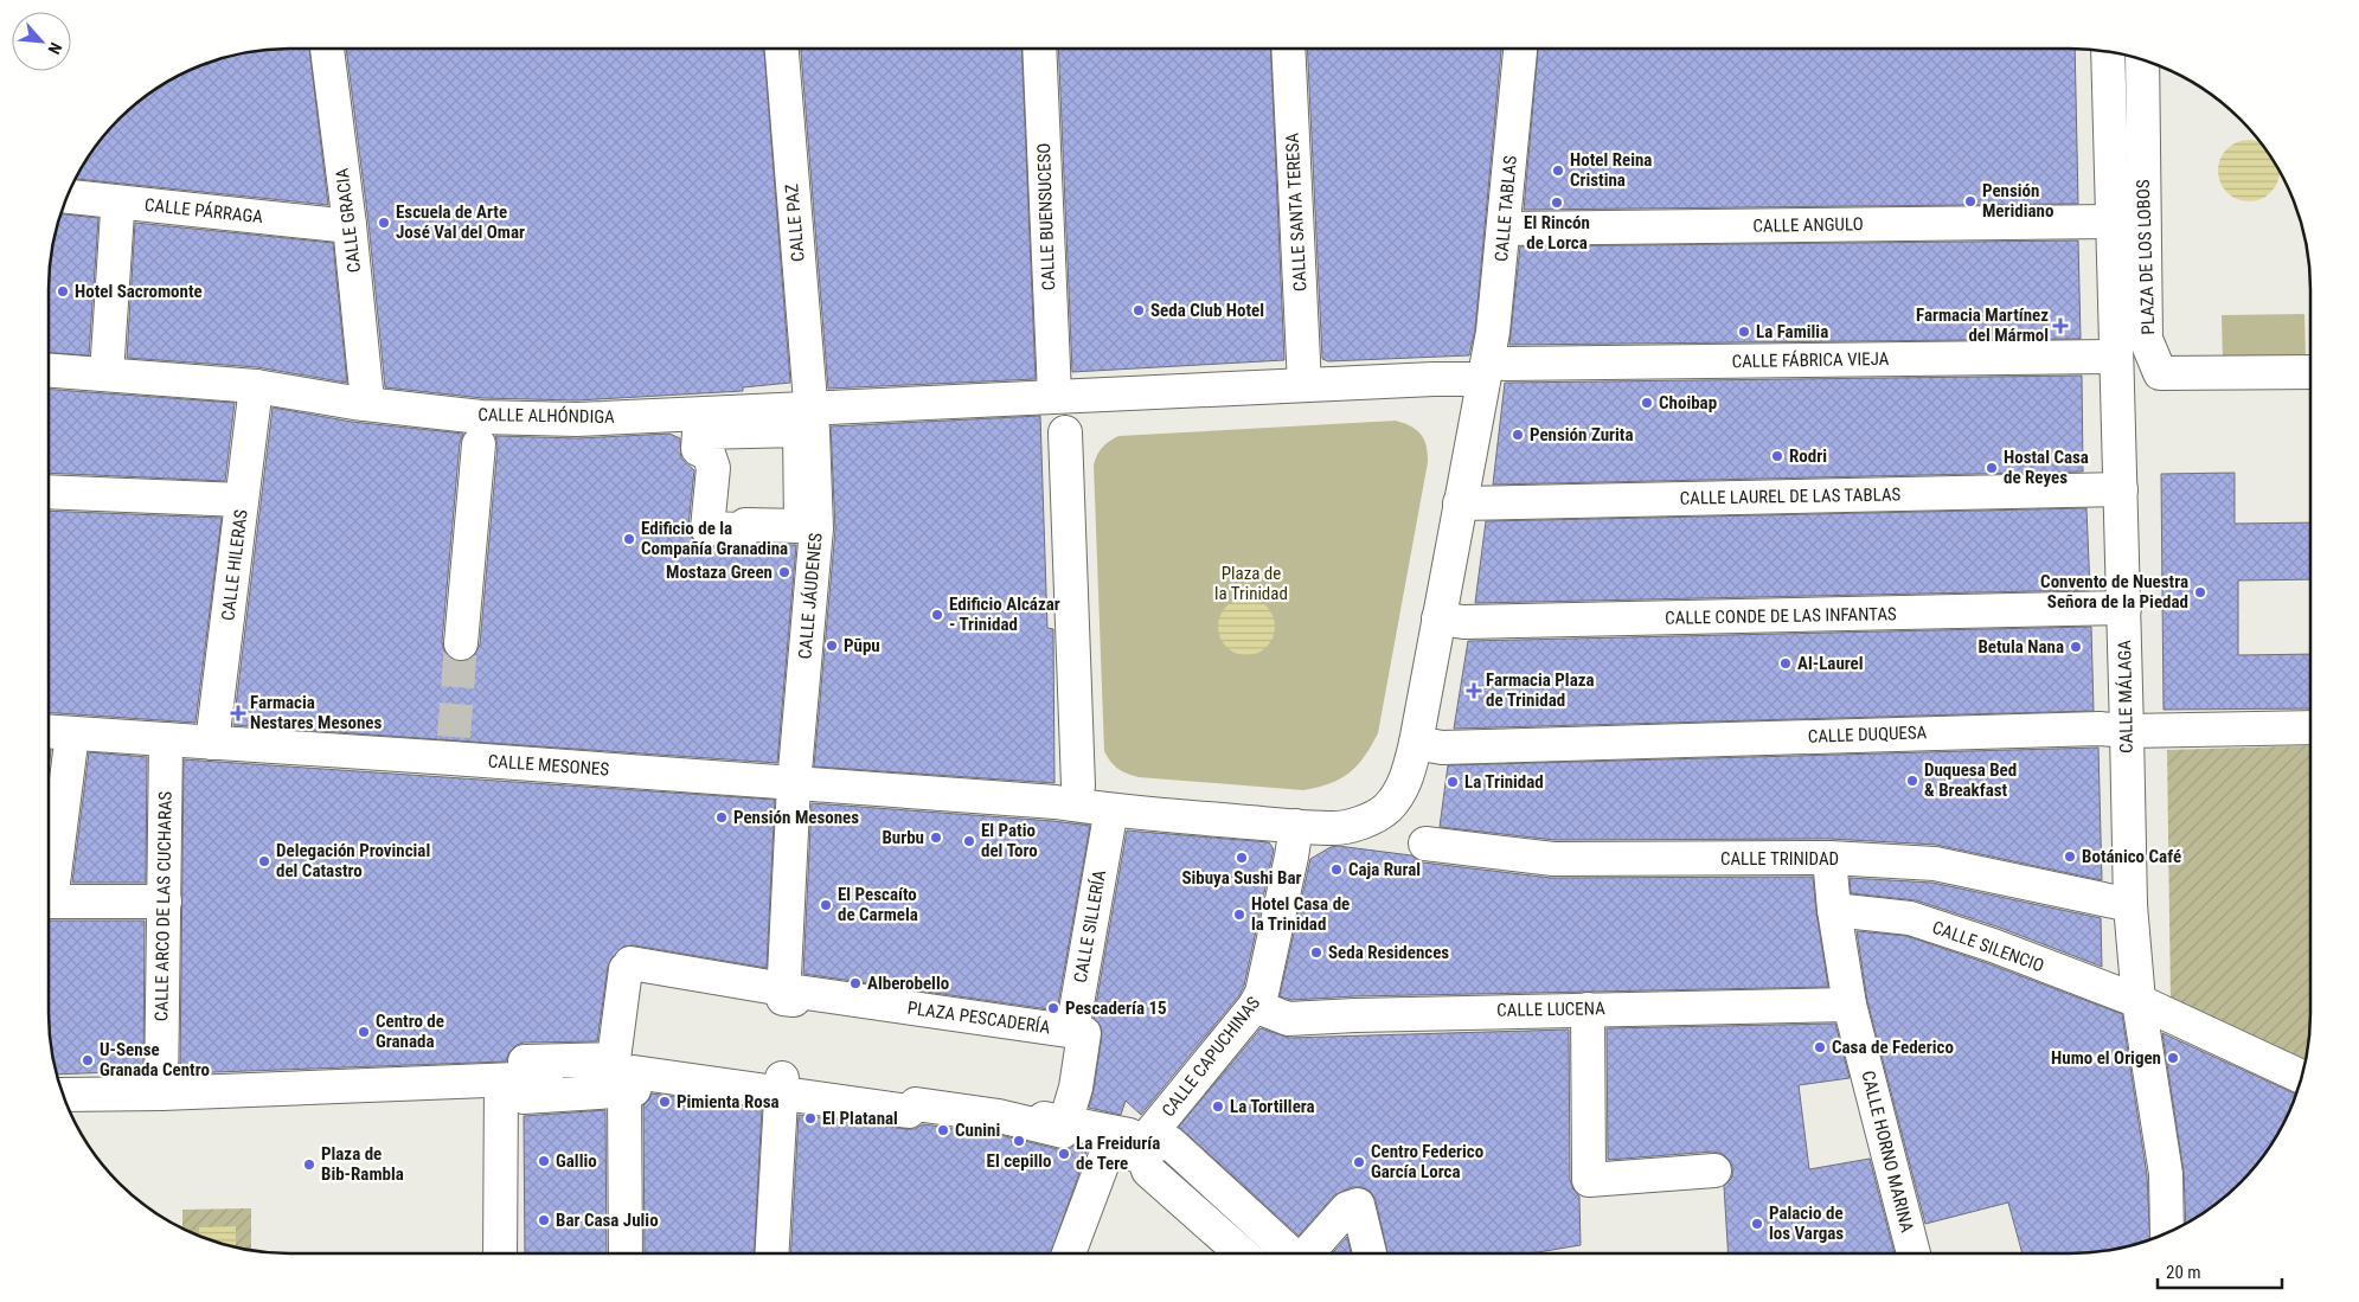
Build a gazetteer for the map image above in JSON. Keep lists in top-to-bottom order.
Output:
{
  "streets": {
    "street": [
      "CALLE TABLAS",
      "CALLE PÁRRAGA",
      "CALLE SANTA TERESA",
      "CALLE BUENSUCESO",
      "CALLE GRACIA",
      "CALLE PAZ",
      "CALLE ANGULO",
      "PLAZA DE LOS LOBOS",
      "CALLE FÁBRICA VIEJA",
      "CALLE ALHÓNDIGA",
      "CALLE LAUREL DE LAS TABLAS",
      "CALLE HILERAS",
      "CALLE JÁUDENES",
      "CALLE CONDE DE LAS INFANTAS",
      "CALLE MÁLAGA",
      "CALLE DUQUESA",
      "CALLE MESONES",
      "CALLE TRINIDAD",
      "CALLE ARCO DE LAS CUCHARAS",
      "CALLE SILLERÍA",
      "CALLE SILENCIO",
      "CALLE LUCENA",
      "PLAZA PESCADERÍA",
      "CALLE CAPUCHINAS",
      "CALLE HORNO MARINA"
    ]
  },
  "crossings": [
    ["CALLE TABLAS", "CALLE ANGULO"],
    ["CALLE TABLAS", "CALLE FÁBRICA VIEJA"],
    ["CALLE PÁRRAGA", "CALLE GRACIA"],
    ["CALLE BUENSUCESO", "CALLE ALHÓNDIGA"],
    ["CALLE GRACIA", "CALLE ALHÓNDIGA"],
    ["CALLE PAZ", "CALLE ALHÓNDIGA"],
    ["CALLE PAZ", "CALLE JÁUDENES"],
    ["CALLE ANGULO", "PLAZA DE LOS LOBOS"],
    ["PLAZA DE LOS LOBOS", "CALLE FÁBRICA VIEJA"],
    ["PLAZA DE LOS LOBOS", "CALLE MÁLAGA"],
    ["CALLE FÁBRICA VIEJA", "CALLE MÁLAGA"],
    ["CALLE ALHÓNDIGA", "CALLE HILERAS"],
    ["CALLE ALHÓNDIGA", "CALLE JÁUDENES"],
    ["CALLE LAUREL DE LAS TABLAS", "CALLE MÁLAGA"],
    ["CALLE HILERAS", "CALLE MESONES"],
    ["CALLE JÁUDENES", "CALLE MESONES"],
    ["CALLE JÁUDENES", "PLAZA PESCADERÍA"],
    ["CALLE CONDE DE LAS INFANTAS", "CALLE MÁLAGA"],
    ["CALLE MÁLAGA", "CALLE DUQUESA"],
    ["CALLE MÁLAGA", "CALLE TRINIDAD"],
    ["CALLE MÁLAGA", "CALLE SILENCIO"],
    ["CALLE MESONES", "CALLE ARCO DE LAS CUCHARAS"],
    ["CALLE TRINIDAD", "CALLE HORNO MARINA"],
    ["CALLE SILLERÍA", "PLAZA PESCADERÍA"],
    ["CALLE SILENCIO", "CALLE HORNO MARINA"],
    ["CALLE LUCENA", "CALLE CAPUCHINAS"],
    ["CALLE LUCENA", "CALLE HORNO MARINA"]
  ],
  "parks": ["Plaza de la Trinidad"],
  "places": {
    "other": [
      "Hotel Reina Cristina",
      "Pensión Meridiano",
      "El Rincón de Lorca",
      "Escuela de Arte José Val del Omar",
      "Hotel Sacromonte",
      "Seda Club Hotel",
      "La Familia",
      "Choibap",
      "Pensión Zurita",
      "Rodri",
      "Hostal Casa de Reyes",
      "Edificio de la Compañía Granadina",
      "Mostaza Green",
      "Convento de Nuestra Señora de la Piedad",
      "Edificio Alcázar - Trinidad",
      "Pūpu",
      "Betula Nana",
      "Al-Laurel",
      "Duquesa Bed & Breakfast",
      "La Trinidad",
      "Pensión Mesones",
      "Burbu",
      "El Patio del Toro",
      "Botánico Café",
      "Sibuya Sushi Bar",
      "Delegación Provincial del Catastro",
      "Caja Rural",
      "El Pescaíto de Carmela",
      "Hotel Casa de la Trinidad",
      "Seda Residences",
      "Alberobello",
      "Pescadería 15",
      "Centro de Granada",
      "Casa de Federico",
      "Humo el Origen",
      "U-Sense Granada Centro",
      "Pimienta Rosa",
      "La Tortillera",
      "El Platanal",
      "Cunini",
      "El cepillo",
      "La Freiduría de Tere",
      "Gallio",
      "Centro Federico García Lorca",
      "Plaza de Bib-Rambla",
      "Bar Casa Julio",
      "Palacio de los Vargas"
    ],
    "health": ["Farmacia Martínez del Mármol", "Farmacia Plaza de Trinidad", "Farmacia Nestares Mesones"]
  },
  "scale_bar": "20 m",
  "north": "bottom right"
}
